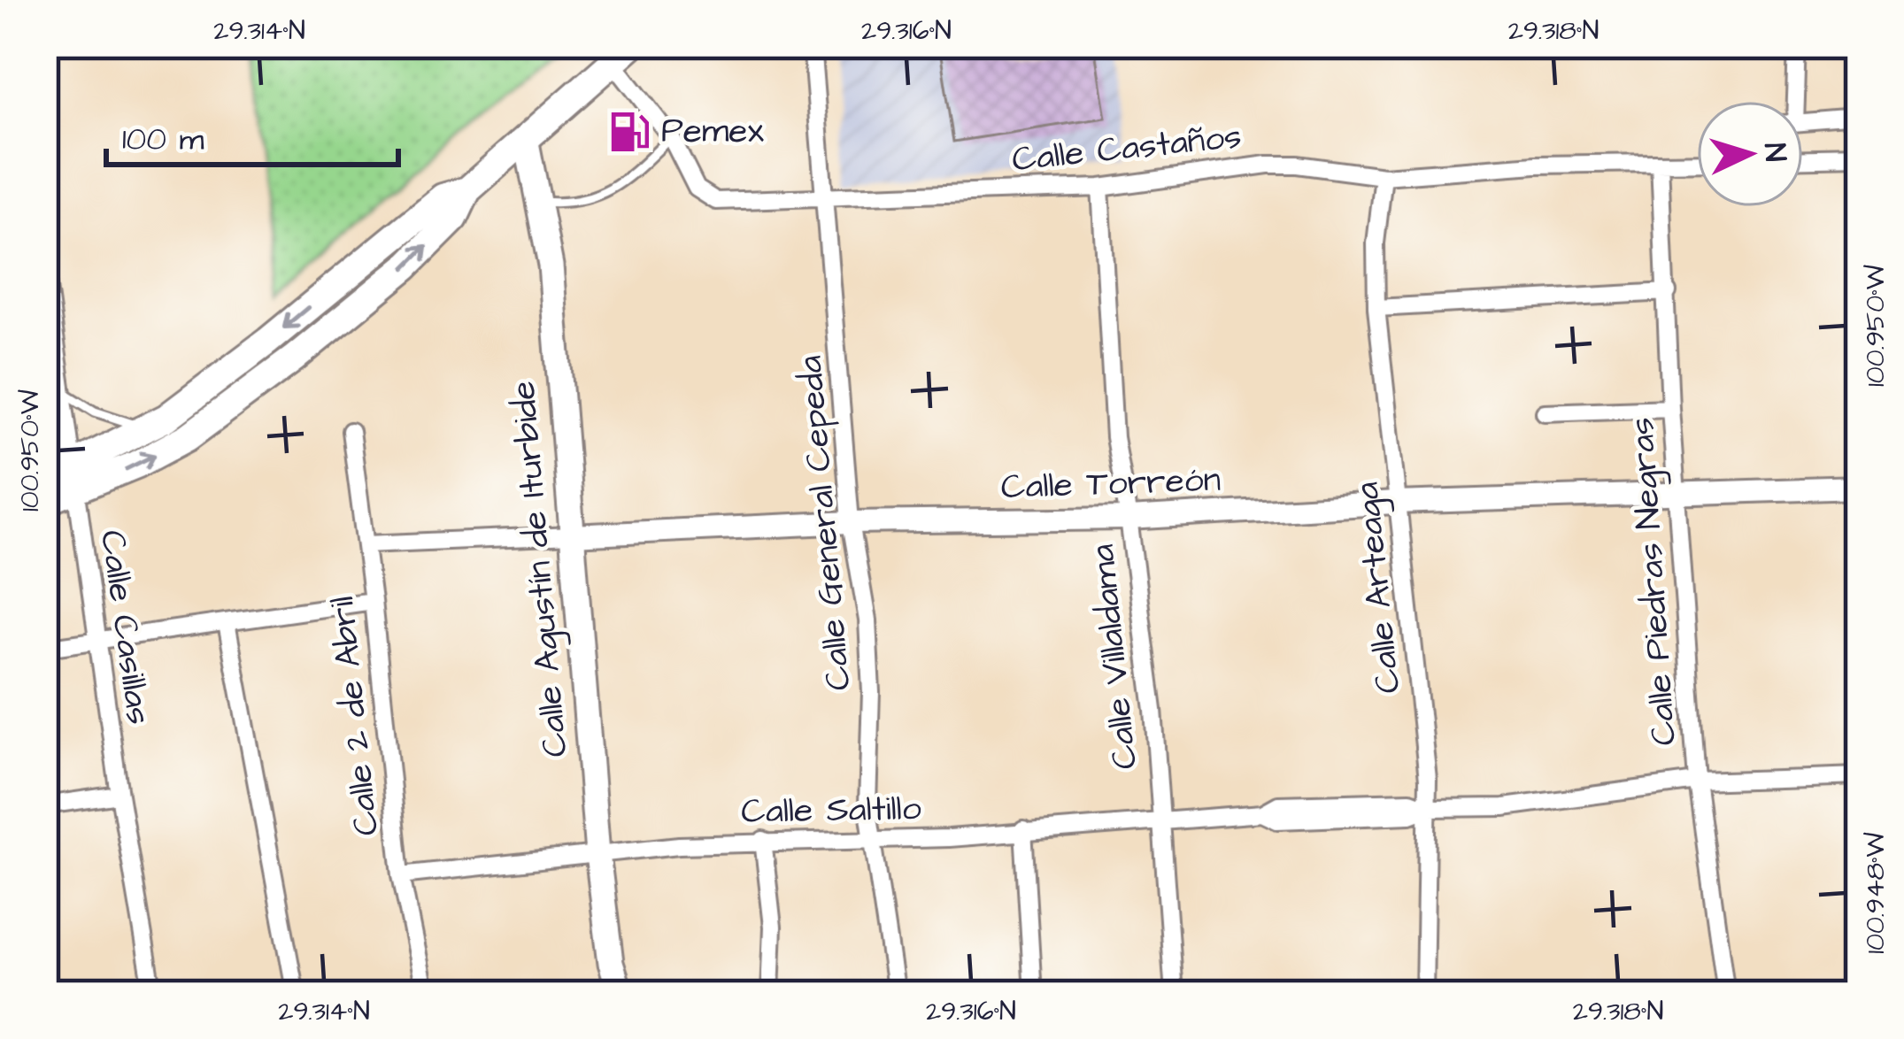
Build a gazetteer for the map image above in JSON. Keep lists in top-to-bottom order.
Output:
{
  "streets": {
    "main road": ["Calle Agustín de Iturbide"],
    "street": [
      "Calle Castaños",
      "Calle Torreón",
      "Calle General Cepeda",
      "Calle Piedras Negras",
      "Calle Arteaga",
      "Calle Casillas",
      "Calle Villaldama",
      "Calle 2 de Abril",
      "Calle Saltillo"
    ]
  },
  "crossings": [
    ["Calle Castaños", "Calle General Cepeda"],
    ["Calle Castaños", "Calle Piedras Negras"],
    ["Calle Castaños", "Calle Arteaga"],
    ["Calle Castaños", "Calle Villaldama"],
    ["Calle Torreón", "Calle General Cepeda"],
    ["Calle Torreón", "Calle Agustín de Iturbide"],
    ["Calle Torreón", "Calle Piedras Negras"],
    ["Calle Torreón", "Calle Arteaga"],
    ["Calle Torreón", "Calle Villaldama"],
    ["Calle Torreón", "Calle 2 de Abril"],
    ["Calle General Cepeda", "Calle Saltillo"],
    ["Calle Agustín de Iturbide", "Calle Saltillo"],
    ["Calle Piedras Negras", "Calle Saltillo"],
    ["Calle Arteaga", "Calle Saltillo"],
    ["Calle Villaldama", "Calle Saltillo"],
    ["Calle 2 de Abril", "Calle Saltillo"]
  ],
  "places": {
    "fuel station": ["Pemex"]
  },
  "scale_bar": "100 m",
  "north": "right",
  "coordinates": [
    "29.314°N",
    "29.316°N",
    "29.318°N",
    "100.950°W",
    "100.948°W"
  ]
}
